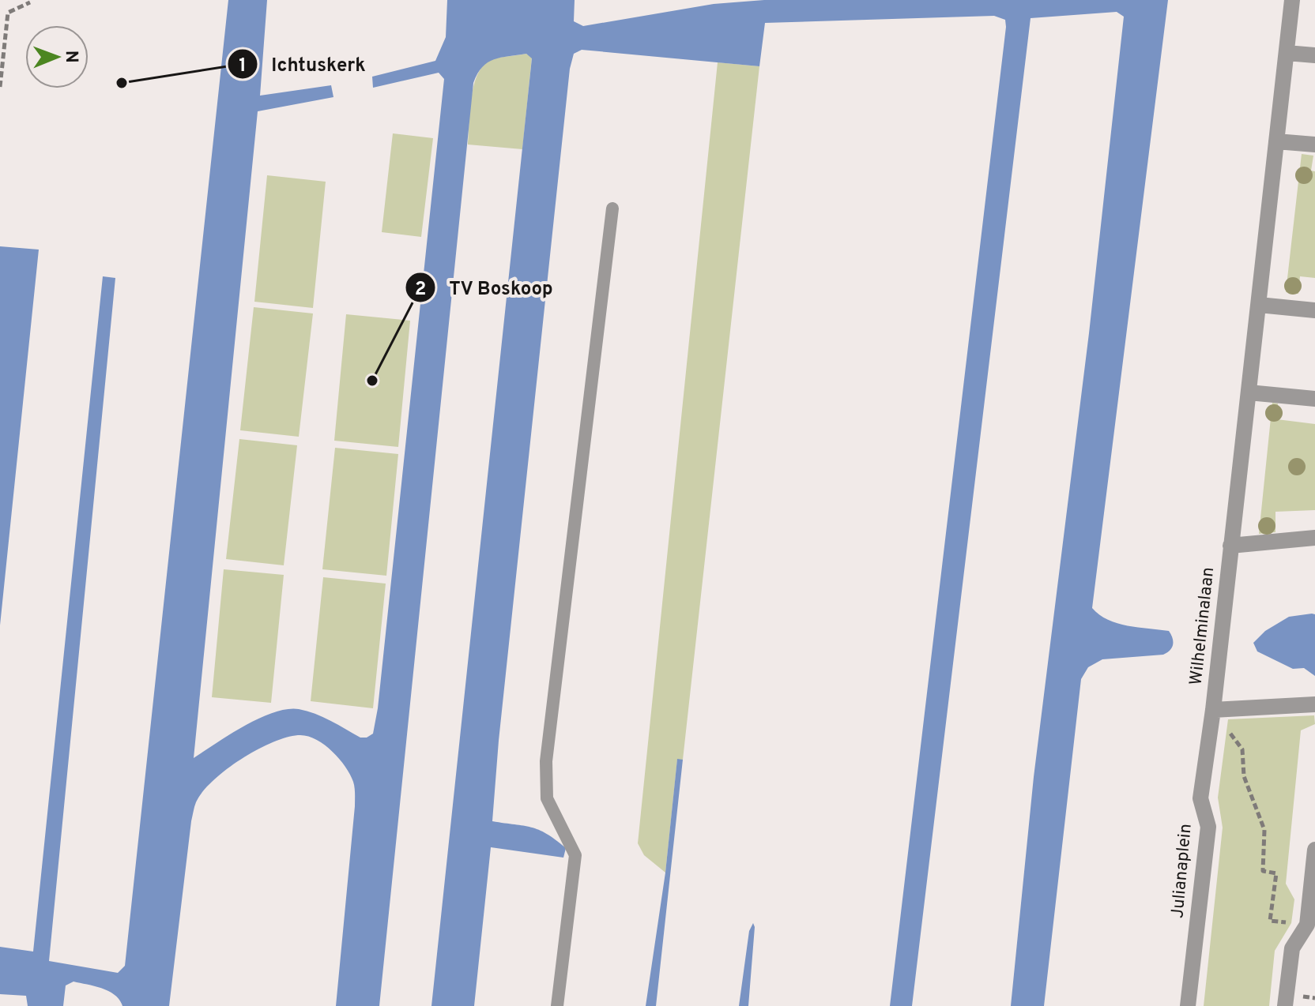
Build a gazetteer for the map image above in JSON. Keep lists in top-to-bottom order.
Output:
{
  "streets": {
    "street": ["Wilhelminalaan", "Julianaplein"]
  },
  "crossings": [
    ["Wilhelminalaan", "Julianaplein"]
  ],
  "places": ["Ichtuskerk", "TV Boskoop"],
  "north": "right"
}
